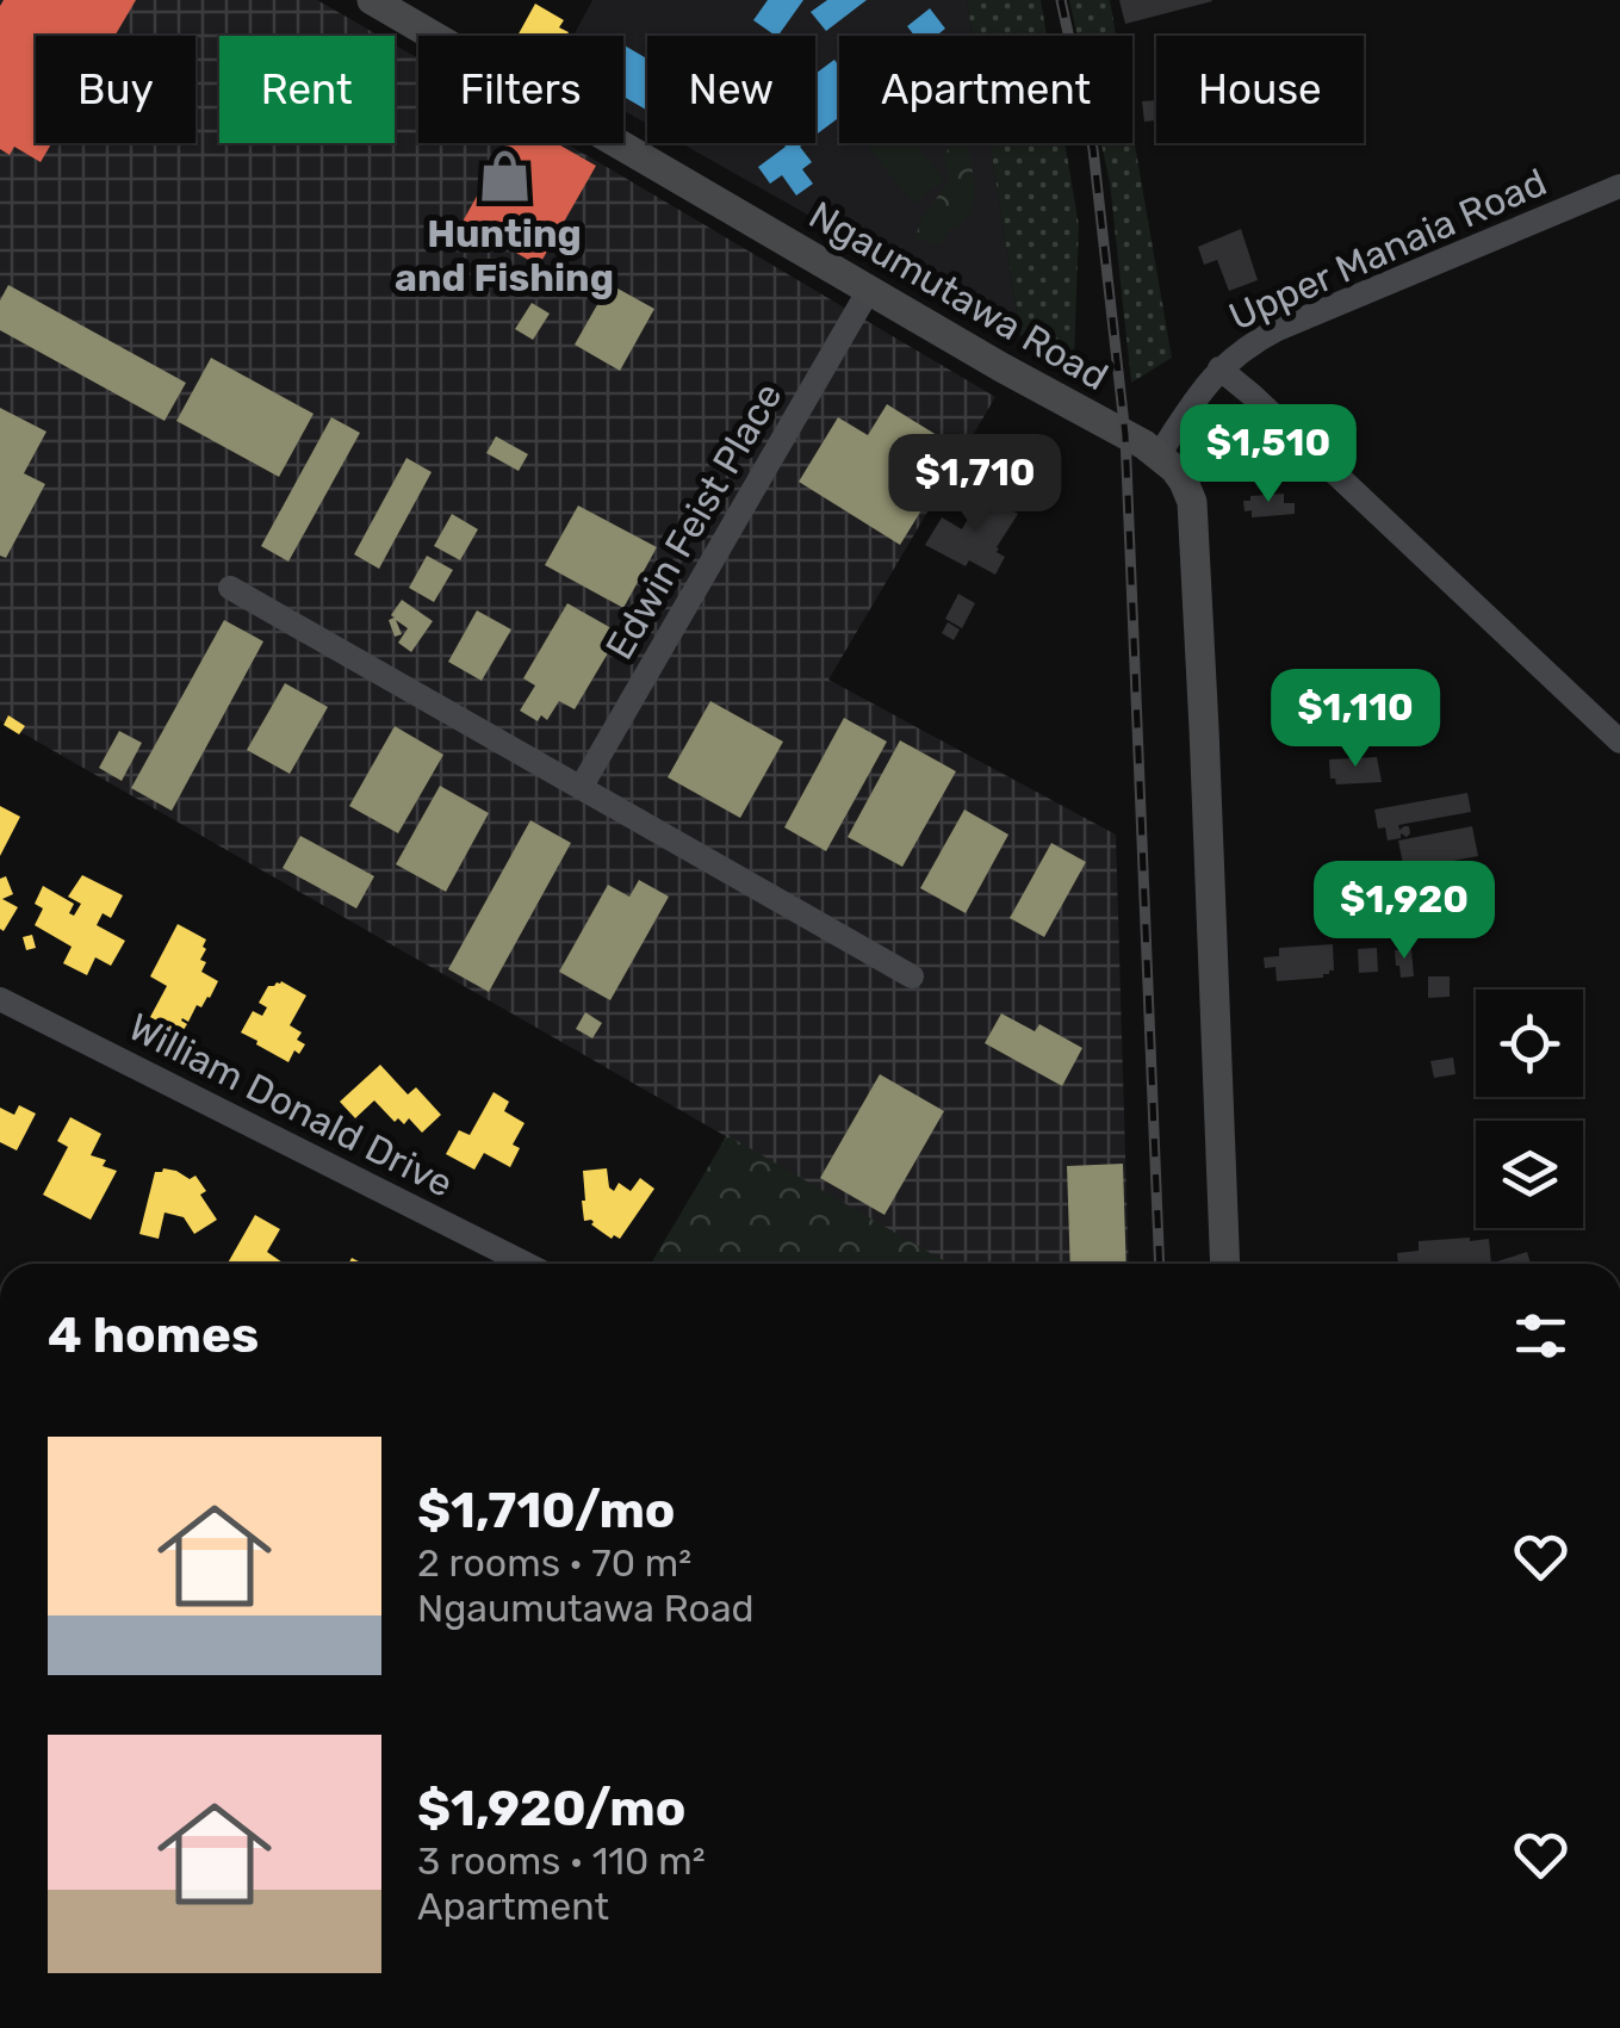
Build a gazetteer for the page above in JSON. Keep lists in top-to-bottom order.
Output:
{
  "streets": {
    "main road": ["Ngaumutawa Road"],
    "street": ["Upper Manaia Road", "Edwin Feist Place", "William Donald Drive"]
  },
  "crossings": [
    ["Upper Manaia Road", "Ngaumutawa Road"],
    ["Ngaumutawa Road", "Edwin Feist Place"]
  ],
  "places": {
    "shop": ["Hunting and Fishing"]
  },
  "page": {
    "chip": [
      "Buy",
      "Rent",
      "Filters",
      "New",
      "Apartment",
      "House"
    ],
    "price": [
      "$1,510",
      "$1,710",
      "$1,110",
      "$1,920"
    ],
    "heading": "4 homes",
    "list": [
      {
        "name": "$1,710/mo",
        "note": "2 rooms · 70 m² · Ngaumutawa Road"
      },
      {
        "name": "$1,920/mo",
        "note": "3 rooms · 110 m² · Apartment"
      }
    ]
  }
}
